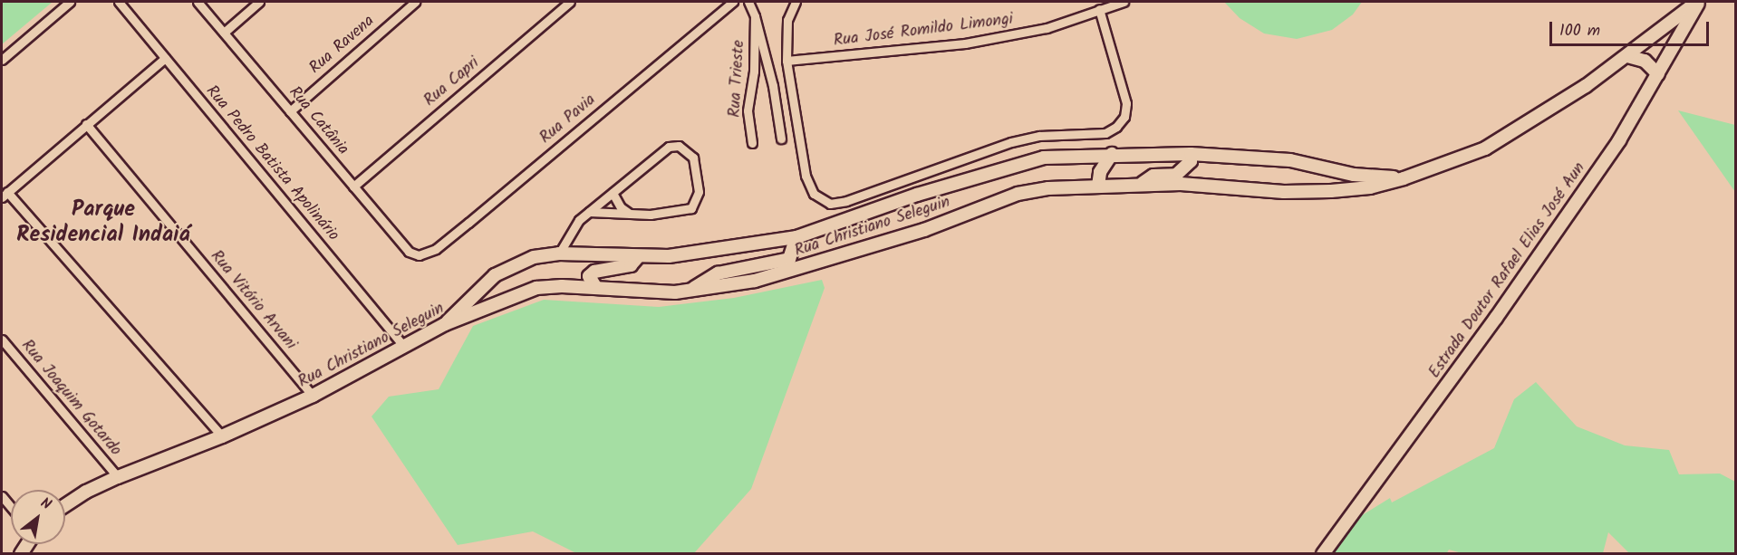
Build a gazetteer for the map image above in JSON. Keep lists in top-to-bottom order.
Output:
{
  "streets": {
    "main road": ["Rua Christiano Seleguin", "Estrada Doutor Rafael Elias José Aun"],
    "street": [
      "Rua José Romildo Limongi",
      "Rua Ravena",
      "Rua Trieste",
      "Rua Capri",
      "Rua Pavia",
      "Rua Catânia",
      "Rua Pedro Batista Apolinário",
      "Rua Vitório Arvani",
      "Rua Joaquim Gotardo"
    ]
  },
  "crossings": [
    ["Rua Ravena", "Rua Catânia"],
    ["Rua Capri", "Rua Catânia"],
    ["Rua Pavia", "Rua Catânia"],
    ["Rua Pedro Batista Apolinário", "Rua Christiano Seleguin"],
    ["Rua Christiano Seleguin", "Estrada Doutor Rafael Elias José Aun"],
    ["Rua Christiano Seleguin", "Rua Vitório Arvani"],
    ["Rua Christiano Seleguin", "Rua Joaquim Gotardo"]
  ],
  "districts": ["Parque Residencial Indaiá"],
  "scale_bar": "100 m",
  "north": "top right"
}
